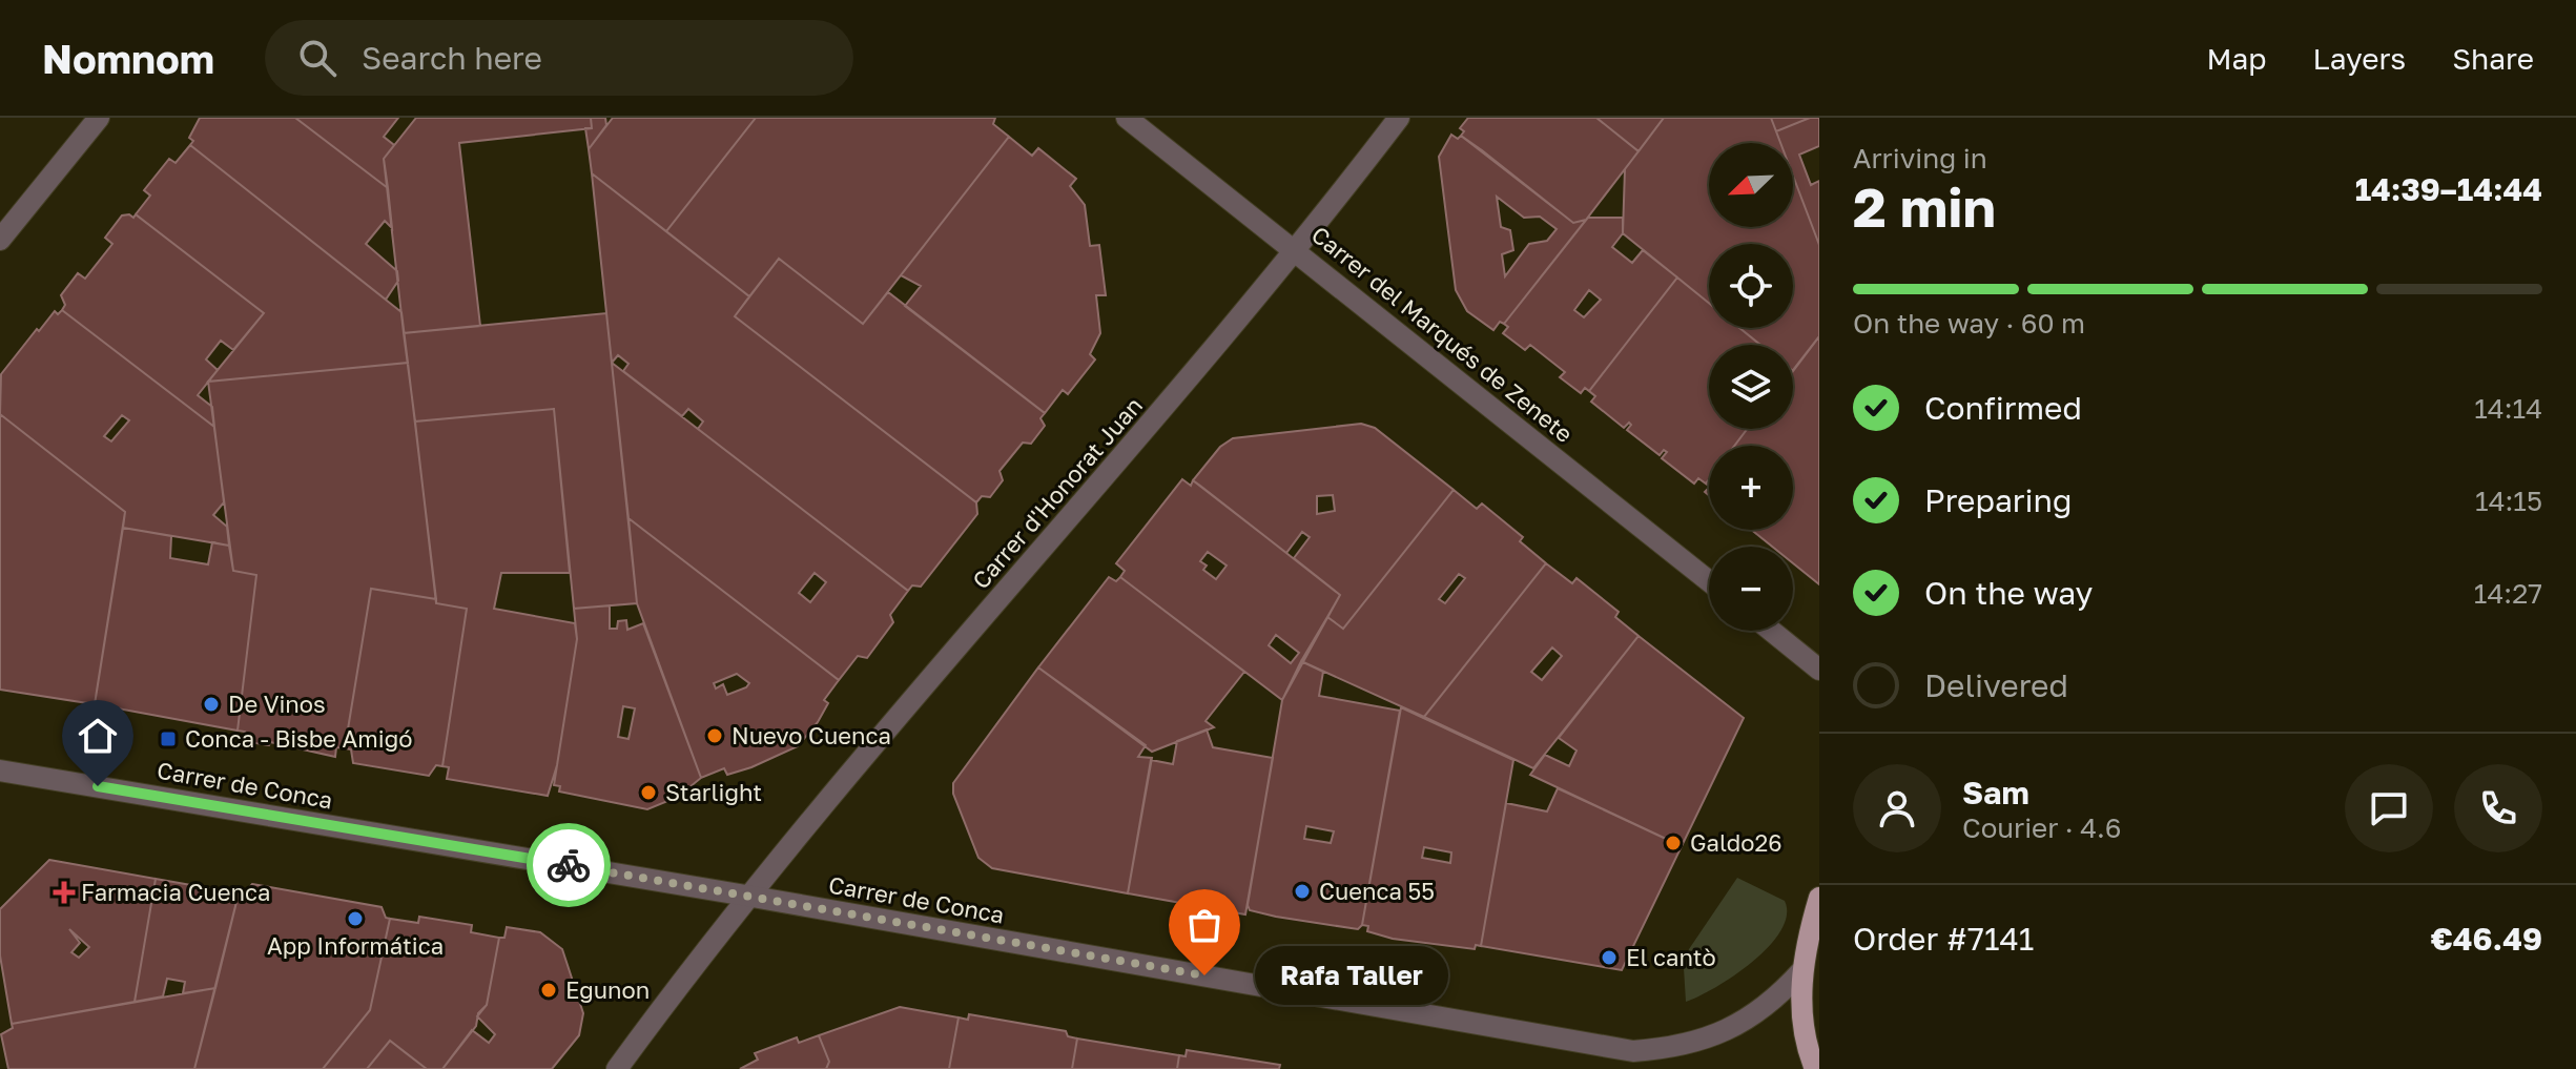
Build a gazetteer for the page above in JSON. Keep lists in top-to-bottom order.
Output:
{
  "streets": {
    "street": ["Carrer del Marqués de Zenete", "Carrer d'Honorat Juan", "Carrer de Conca"]
  },
  "crossings": [
    ["Carrer del Marqués de Zenete", "Carrer d'Honorat Juan"],
    ["Carrer d'Honorat Juan", "Carrer de Conca"]
  ],
  "places": {
    "other": [
      "De Vinos",
      "Nuevo Cuenca",
      "Starlight",
      "Galdo26",
      "Cuenca 55",
      "App Informática",
      "El cantò",
      "Rafa Taller",
      "Egunon"
    ],
    "transit": ["Conca - Bisbe Amigó"],
    "health": ["Farmacia Cuenca"]
  },
  "north": "bottom left",
  "page": {
    "header": "Nomnom",
    "search": "Search here",
    "nav": ["Map", "Layers", "Share"],
    "heading": ["2 min", "Arriving in", "14:39–14:44"],
    "panel": [
      "Sam",
      "Courier · 4.6",
      "Order #7141",
      "€46.49"
    ],
    "map_buttons": ["+", "−"],
    "bar": "On the way · 60 m",
    "list": [
      ["Confirmed", "14:14"],
      ["Preparing", "14:15"],
      ["On the way", "14:27"],
      "Delivered"
    ],
    "bubble": "Rafa Taller"
  }
}
